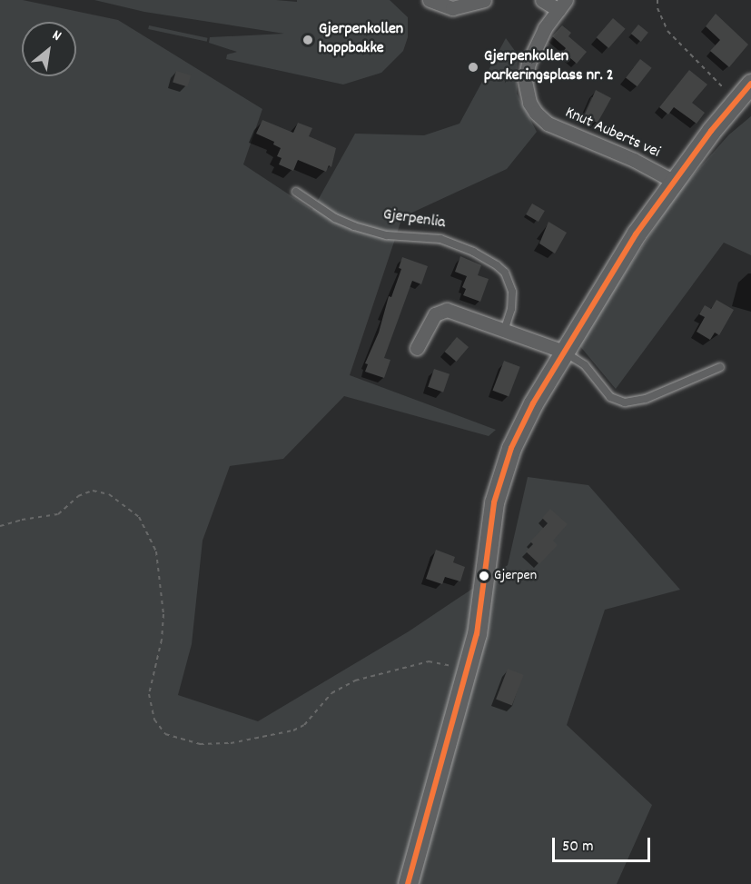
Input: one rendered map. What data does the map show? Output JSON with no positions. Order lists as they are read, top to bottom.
{
  "streets": {
    "street": ["Knut Auberts vei"],
    "lane": ["Gjerpenlia"]
  },
  "places": ["Gjerpenkollen hoppbakke", "Gjerpenkollen parkeringsplass nr. 2", "Gjerpen"],
  "scale_bar": "50 m",
  "north": "top right"
}
